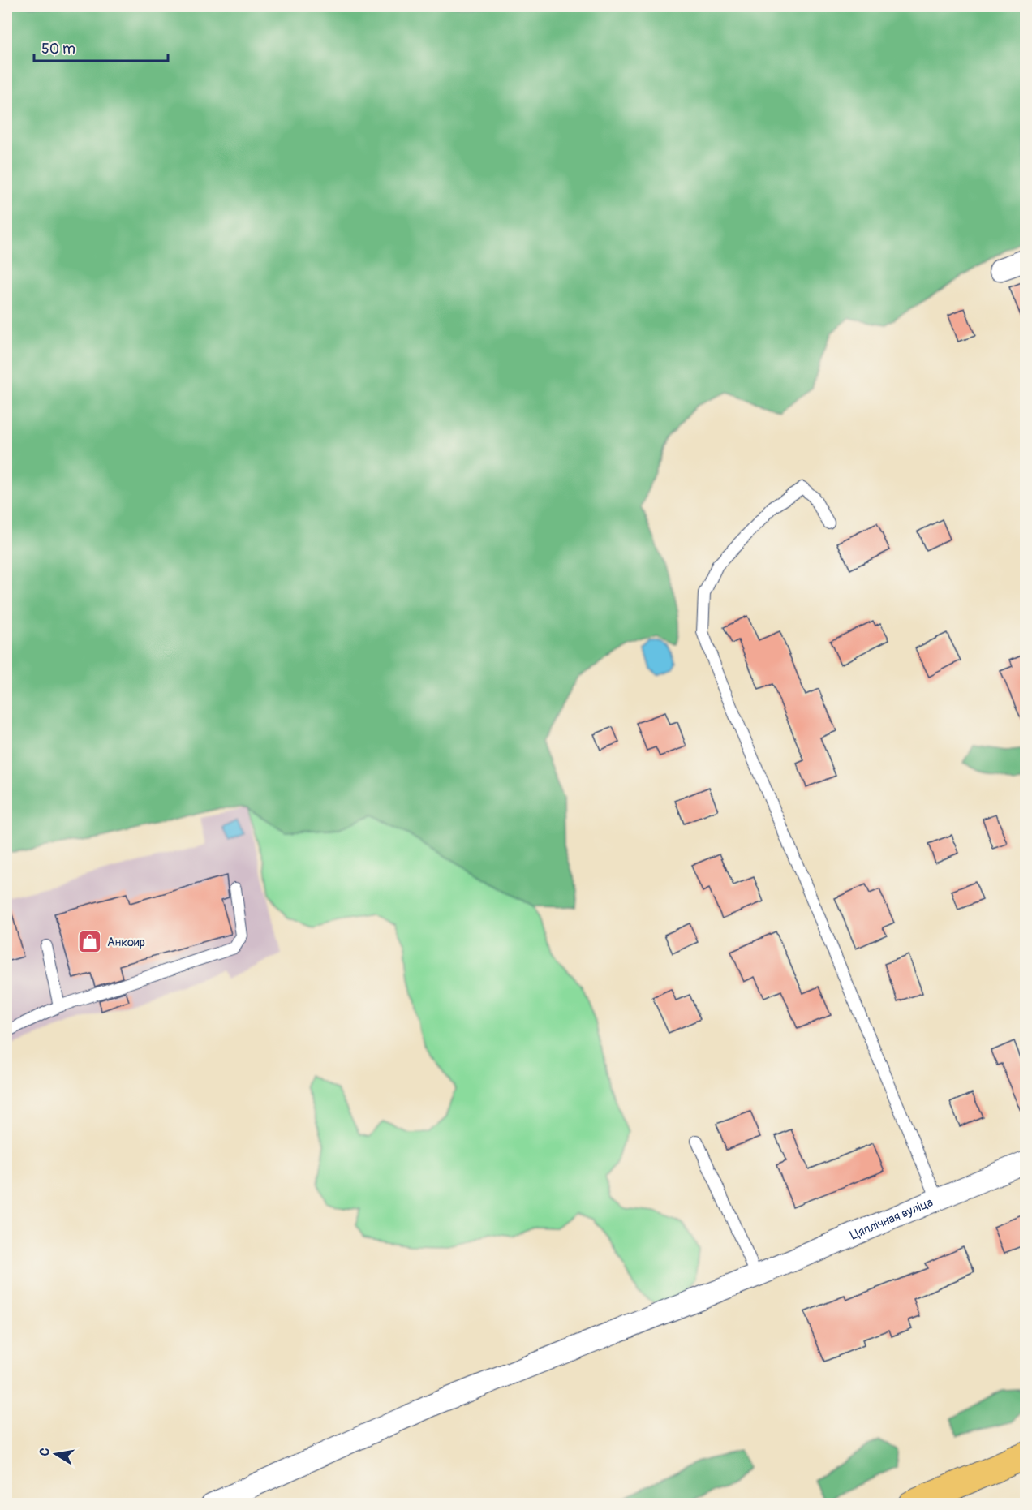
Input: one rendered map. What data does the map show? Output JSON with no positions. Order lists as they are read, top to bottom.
{
  "streets": {
    "street": ["Цяплічная вуліца"]
  },
  "places": {
    "shop": ["Анкоир"]
  },
  "scale_bar": "50 m",
  "north": "left"
}
